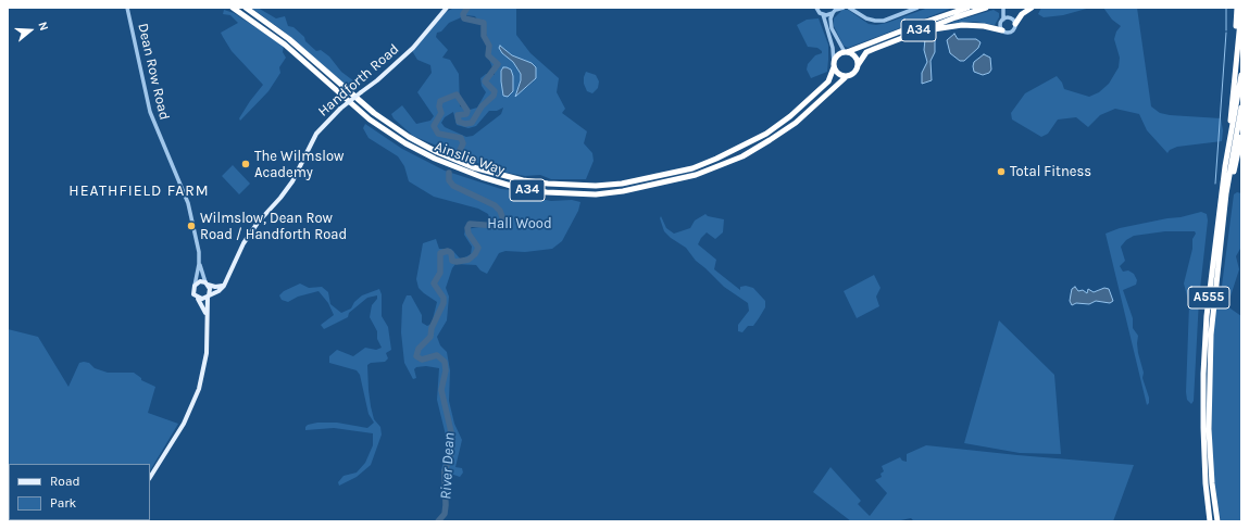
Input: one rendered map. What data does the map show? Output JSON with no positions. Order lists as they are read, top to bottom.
{
  "streets": {
    "highway": ["A34", "Ainslie Way", "A555"],
    "main road": ["Handforth Road"],
    "street": ["Dean Row Road"]
  },
  "crossings": [
    ["A34", "Ainslie Way"]
  ],
  "districts": ["HEATHFIELD FARM"],
  "water": ["River Dean"],
  "parks": ["Hall Wood"],
  "places": ["The Wilmslow Academy", "Total Fitness", "Wilmslow, Dean Row Road / Handforth Road"],
  "legend": ["Road", "Park"],
  "north": "right"
}
